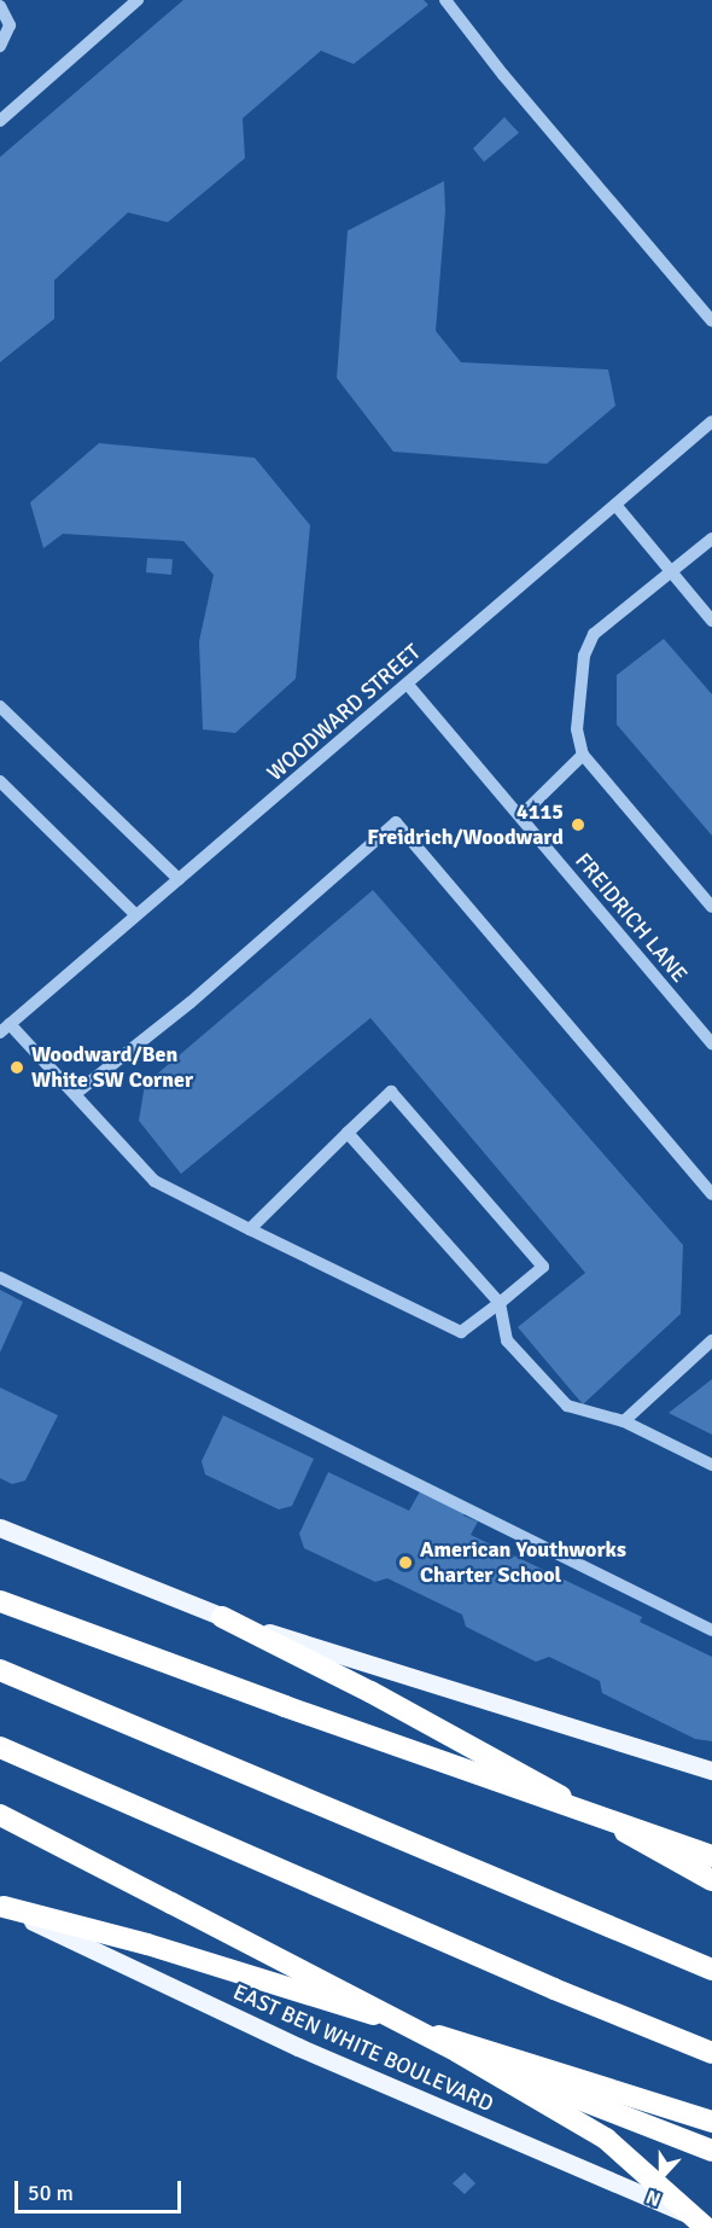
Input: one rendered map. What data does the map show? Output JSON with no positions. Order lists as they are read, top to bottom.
{
  "streets": {
    "main road": ["EAST BEN WHITE BOULEVARD"],
    "street": ["WOODWARD STREET", "FREIDRICH LANE"]
  },
  "crossings": [
    ["WOODWARD STREET", "FREIDRICH LANE"]
  ],
  "places": ["4115 Freidrich/Woodward", "Woodward/Ben White SW Corner", "American Youthworks Charter School"],
  "scale_bar": "50 m",
  "north": "bottom"
}
